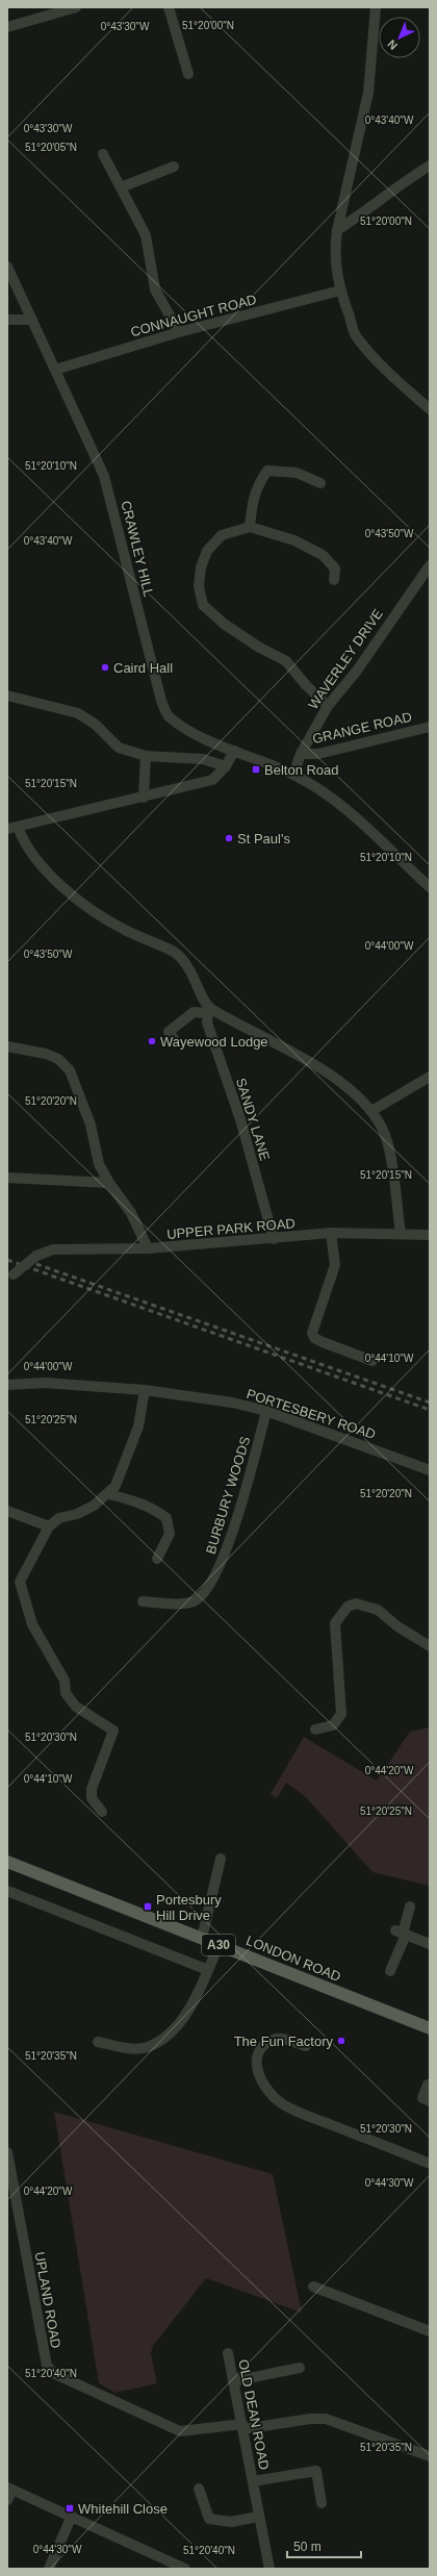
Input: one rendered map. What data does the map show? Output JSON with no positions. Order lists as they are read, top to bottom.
{
  "streets": {
    "main road": ["A30", "LONDON ROAD"],
    "street": [
      "CONNAUGHT ROAD",
      "CRAWLEY HILL",
      "WAVERLEY DRIVE",
      "GRANGE ROAD",
      "SANDY LANE",
      "UPPER PARK ROAD",
      "PORTESBERY ROAD",
      "BURBURY WOODS",
      "UPLAND ROAD",
      "OLD DEAN ROAD"
    ]
  },
  "crossings": [
    ["CONNAUGHT ROAD", "CRAWLEY HILL"],
    ["CRAWLEY HILL", "WAVERLEY DRIVE"],
    ["WAVERLEY DRIVE", "GRANGE ROAD"],
    ["SANDY LANE", "UPPER PARK ROAD"],
    ["PORTESBERY ROAD", "BURBURY WOODS"],
    ["UPLAND ROAD", "OLD DEAN ROAD"]
  ],
  "places": {
    "other": [
      "Caird Hall",
      "St Paul's",
      "Wayewood Lodge",
      "The Fun Factory"
    ],
    "transit": ["Belton Road", "Portesbury Hill Drive", "Whitehill Close"]
  },
  "scale_bar": "50 m",
  "north": "bottom left",
  "coordinates": [
    "51°20'00\"N",
    "0°43'30\"W",
    "0°43'40\"W",
    "51°20'05\"N",
    "51°20'10\"N",
    "0°43'50\"W",
    "51°20'15\"N",
    "0°44'00\"W",
    "51°20'20\"N",
    "0°44'10\"W",
    "51°20'25\"N",
    "51°20'30\"N",
    "0°44'20\"W",
    "51°20'35\"N",
    "0°44'30\"W",
    "51°20'40\"N"
  ]
}
